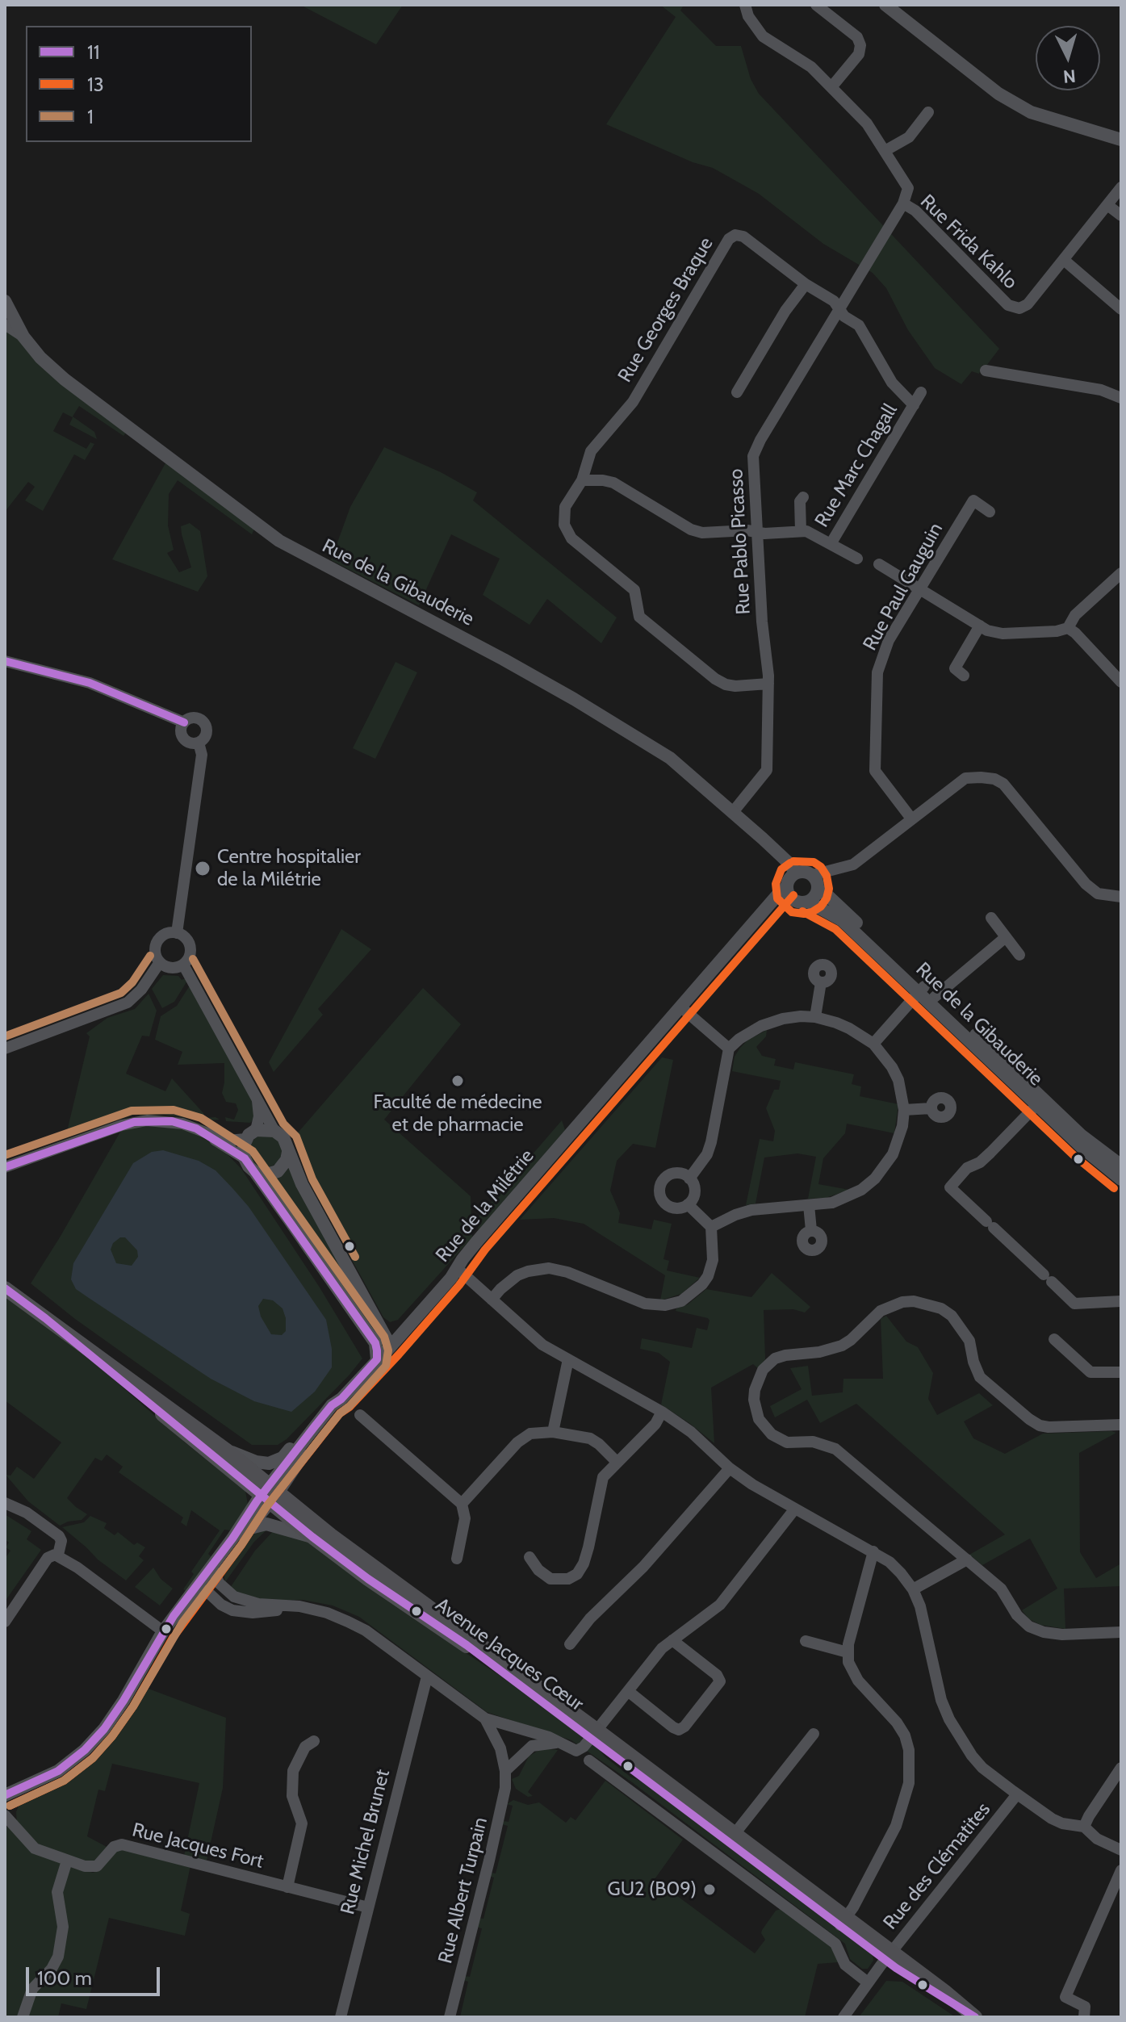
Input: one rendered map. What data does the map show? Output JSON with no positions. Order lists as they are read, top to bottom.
{
  "streets": {
    "main road": ["Avenue Jacques Cœur"],
    "street": [
      "Rue Frida Kahlo",
      "Rue Georges Braque",
      "Rue Marc Chagall",
      "Rue Pablo Picasso",
      "Rue de la Gibauderie",
      "Rue Paul Gauguin",
      "Rue de la Milétrie",
      "Rue Michel Brunet",
      "Rue Jacques Fort",
      "Rue des Clématites",
      "Rue Albert Turpain"
    ]
  },
  "crossings": [
    ["Rue Frida Kahlo", "Rue Pablo Picasso"],
    ["Rue Georges Braque", "Rue Marc Chagall"],
    ["Rue Georges Braque", "Rue Pablo Picasso"],
    ["Rue Marc Chagall", "Rue Pablo Picasso"],
    ["Rue Pablo Picasso", "Rue de la Gibauderie"],
    ["Rue de la Gibauderie", "Rue de la Milétrie"],
    ["Rue de la Milétrie", "Avenue Jacques Cœur"],
    ["Avenue Jacques Cœur", "Rue des Clématites"],
    ["Rue Michel Brunet", "Rue Jacques Fort"]
  ],
  "places": ["Centre hospitalier de la Milétrie", "Faculté de médecine et de pharmacie", "GU2 (B09)"],
  "lines": ["transit line 11", "transit line 13", "transit line 1"],
  "legend": ["11", "13", "1"],
  "scale_bar": "100 m",
  "north": "bottom"
}
